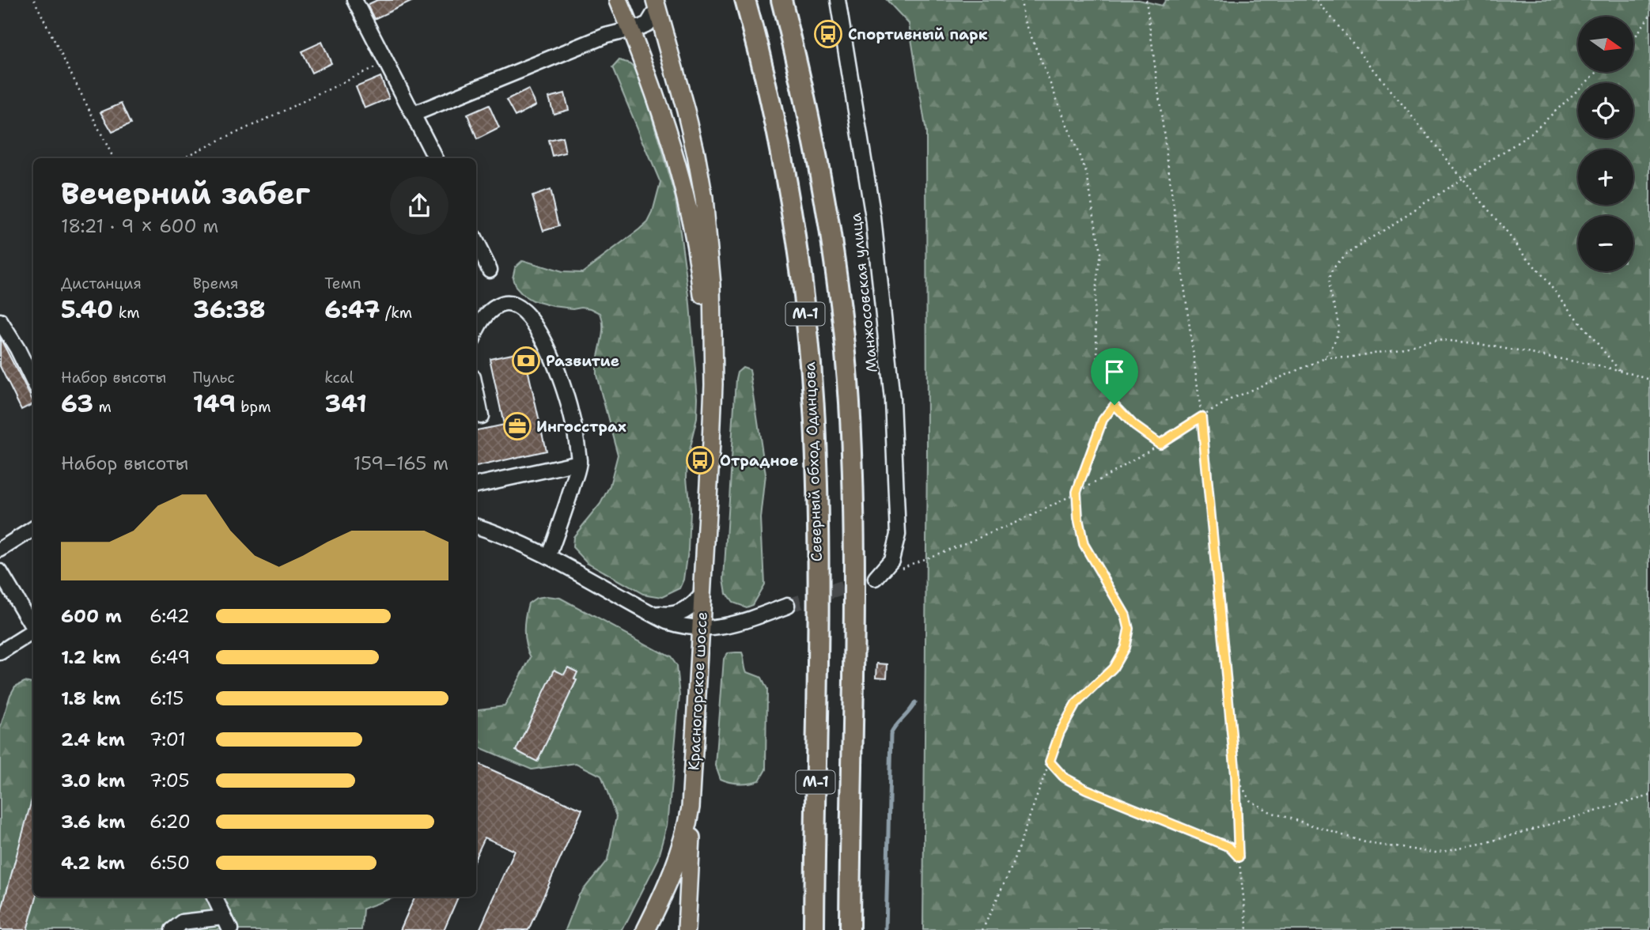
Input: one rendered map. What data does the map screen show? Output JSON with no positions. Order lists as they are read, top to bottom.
{
  "streets": {
    "highway": ["М-1", "Северный обход Одинцова"],
    "main road": ["Красногорское шоссе"],
    "street": ["Манжосовская улица"]
  },
  "places": {
    "bus stop": ["Спортивный парк", "Отрадное"],
    "bank": ["Развитие"],
    "office": ["Ингосстрах"]
  },
  "north": "right",
  "page": {
    "map_buttons": ["+", "−"],
    "heading": ["Вечерний забег", "18:21 · 9 × 600 m"],
    "stats": [
      ["Дистанция", "5.40 km"],
      ["Время", "36:38"],
      ["Темп", "6:47 /km"],
      ["Набор высоты", "63 m"],
      ["Пульс", "149 bpm"],
      ["kcal", "341"]
    ],
    "chart": ["Набор высоты", "159–165 m"],
    "list": [
      {
        "name": "600 m",
        "note": "6:42"
      },
      {
        "name": "1.2 km",
        "note": "6:49"
      },
      {
        "name": "1.8 km",
        "note": "6:15"
      },
      {
        "name": "2.4 km",
        "note": "7:01"
      },
      {
        "name": "3.0 km",
        "note": "7:05"
      },
      {
        "name": "3.6 km",
        "note": "6:20"
      },
      {
        "name": "4.2 km",
        "note": "6:50"
      }
    ]
  }
}
